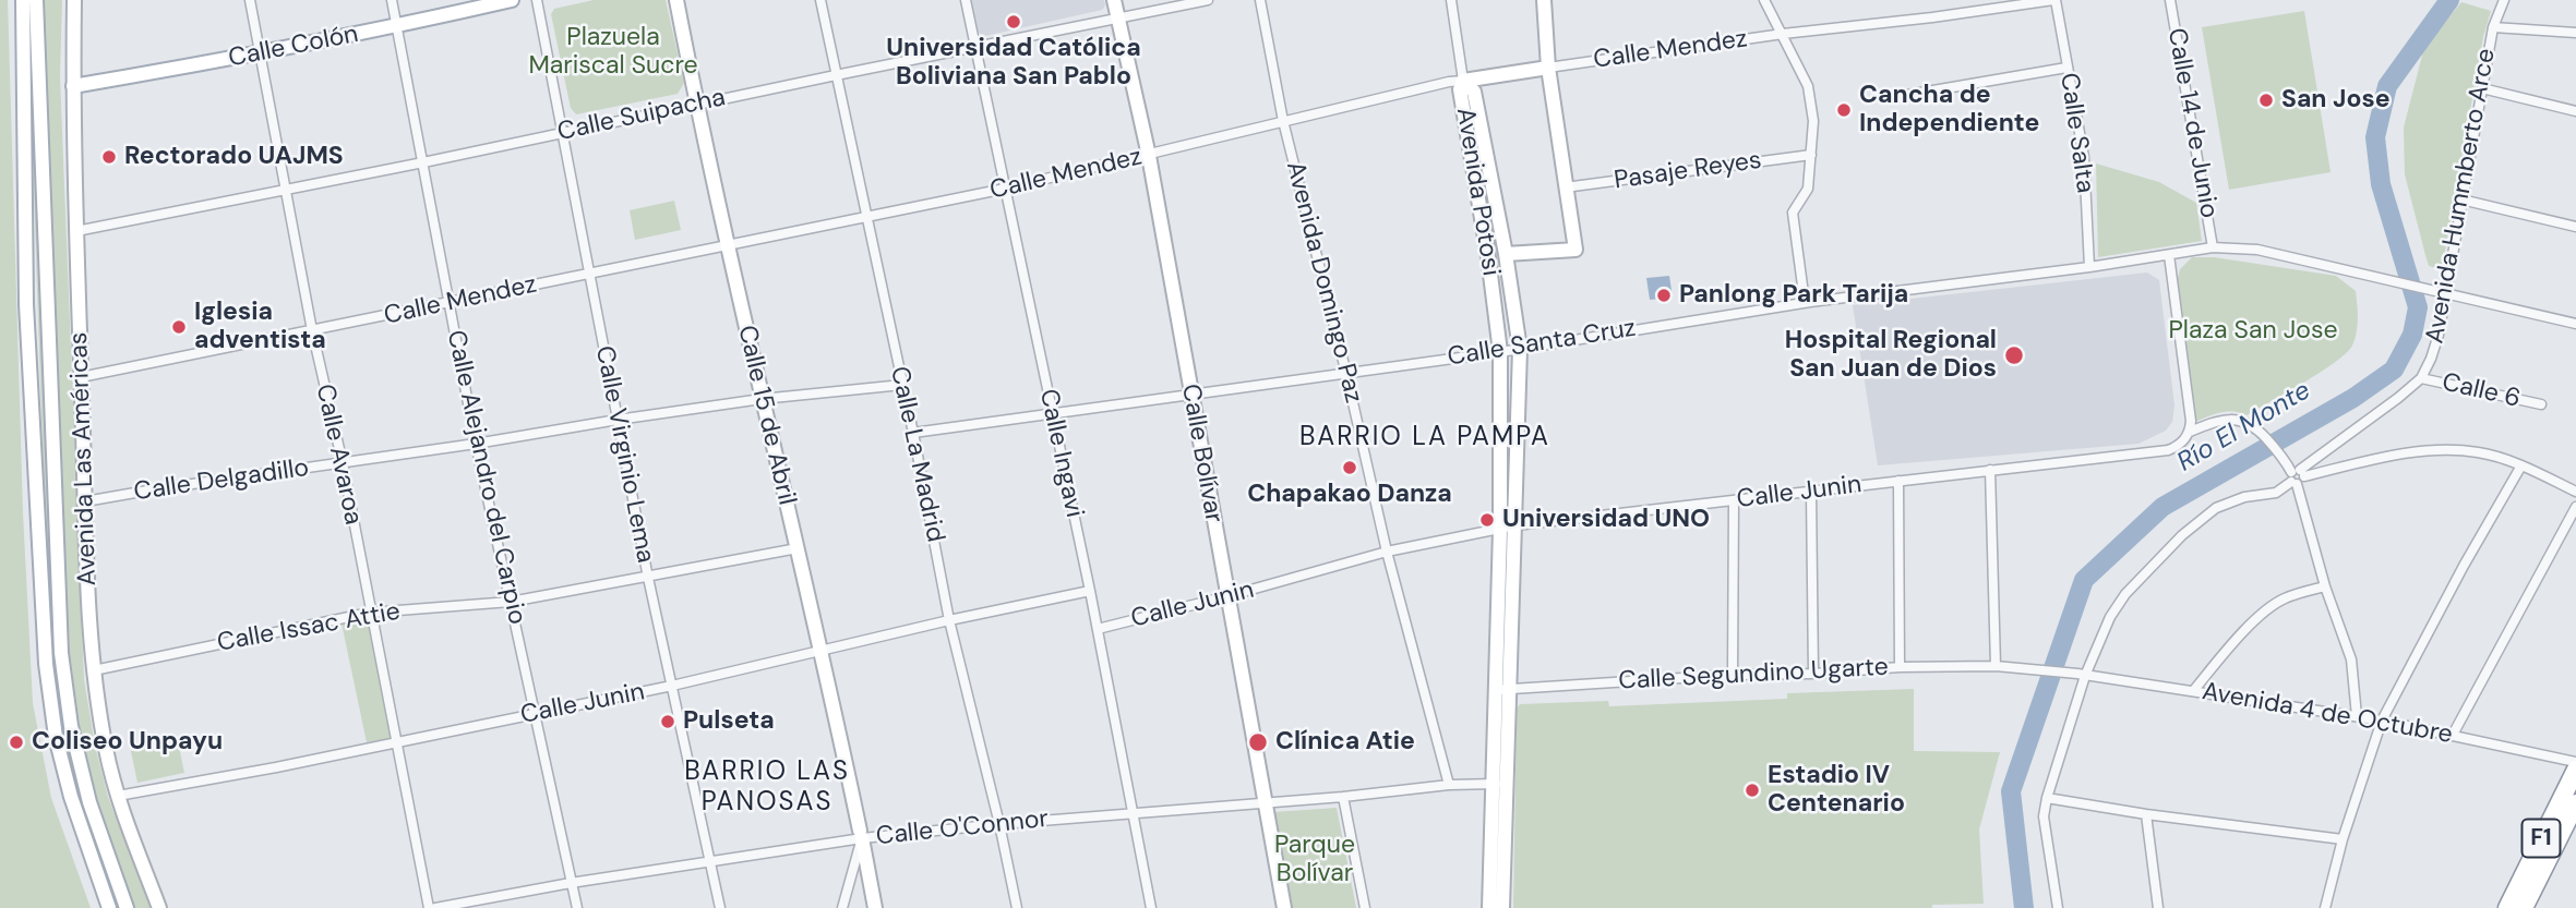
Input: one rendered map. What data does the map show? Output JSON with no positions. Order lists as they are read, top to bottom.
{
  "streets": {
    "highway": ["F1"],
    "street": [
      "Calle Colón",
      "Calle Mendez",
      "Calle Suipacha",
      "Calle 14 de Junio",
      "Calle Salta",
      "Pasaje Reyes",
      "Avenida Potosi",
      "Avenida Hummberto Arce",
      "Avenida Domingo Paz",
      "Calle Santa Cruz",
      "Calle 6",
      "Calle 15 de Abril",
      "Calle Ingavi",
      "Calle Bolívar",
      "Calle Avaroa",
      "Calle Virginio Lema",
      "Calle La Madrid",
      "Avenida Las Américas",
      "Calle Alejandro del Carpio",
      "Calle Delgadillo",
      "Calle Junin",
      "Calle Issac Attie",
      "Calle Segundino Ugarte",
      "Avenida 4 de Octubre",
      "Calle O'Connor"
    ]
  },
  "crossings": [
    ["Calle Colón", "Calle Avaroa"],
    ["Calle Colón", "Avenida Las Américas"],
    ["Calle Colón", "Calle Alejandro del Carpio"],
    ["Calle Mendez", "Calle Salta"],
    ["Calle Mendez", "Avenida Potosi"],
    ["Calle Mendez", "Avenida Domingo Paz"],
    ["Calle Mendez", "Calle 15 de Abril"],
    ["Calle Mendez", "Calle Ingavi"],
    ["Calle Mendez", "Calle Bolívar"],
    ["Calle Mendez", "Calle Avaroa"],
    ["Calle Mendez", "Calle Virginio Lema"],
    ["Calle Mendez", "Calle La Madrid"],
    ["Calle Mendez", "Avenida Las Américas"],
    ["Calle Mendez", "Calle Alejandro del Carpio"],
    ["Calle Suipacha", "Calle 15 de Abril"],
    ["Calle Suipacha", "Calle Ingavi"],
    ["Calle Suipacha", "Calle Bolívar"],
    ["Calle Suipacha", "Calle Avaroa"],
    ["Calle Suipacha", "Calle Virginio Lema"],
    ["Calle Suipacha", "Calle La Madrid"],
    ["Calle Suipacha", "Avenida Las Américas"],
    ["Calle Suipacha", "Calle Alejandro del Carpio"],
    ["Calle 14 de Junio", "Calle Santa Cruz"],
    ["Calle Salta", "Calle Santa Cruz"],
    ["Avenida Potosi", "Calle Santa Cruz"],
    ["Avenida Potosi", "Calle Junin"],
    ["Avenida Potosi", "Calle Segundino Ugarte"],
    ["Avenida Potosi", "Calle O'Connor"],
    ["Avenida Hummberto Arce", "Calle 6"],
    ["Avenida Hummberto Arce", "Calle Junin"],
    ["Avenida Domingo Paz", "Calle Santa Cruz"],
    ["Avenida Domingo Paz", "Calle Junin"],
    ["Avenida Domingo Paz", "Calle O'Connor"],
    ["Calle Santa Cruz", "Calle Ingavi"],
    ["Calle Santa Cruz", "Calle Bolívar"],
    ["Calle Santa Cruz", "Calle La Madrid"],
    ["Calle 15 de Abril", "Calle Delgadillo"],
    ["Calle 15 de Abril", "Calle Junin"],
    ["Calle 15 de Abril", "Calle Issac Attie"],
    ["Calle 15 de Abril", "Calle O'Connor"],
    ["Calle Ingavi", "Calle Junin"],
    ["Calle Ingavi", "Calle O'Connor"],
    ["Calle Bolívar", "Calle Junin"],
    ["Calle Bolívar", "Calle O'Connor"],
    ["Calle Avaroa", "Calle Delgadillo"],
    ["Calle Avaroa", "Calle Junin"],
    ["Calle Avaroa", "Calle Issac Attie"],
    ["Calle Virginio Lema", "Calle Delgadillo"],
    ["Calle Virginio Lema", "Calle Junin"],
    ["Calle Virginio Lema", "Calle Issac Attie"],
    ["Calle Virginio Lema", "Calle O'Connor"],
    ["Calle La Madrid", "Calle Delgadillo"],
    ["Calle La Madrid", "Calle Junin"],
    ["Calle La Madrid", "Calle O'Connor"],
    ["Avenida Las Américas", "Calle Delgadillo"],
    ["Avenida Las Américas", "Calle Junin"],
    ["Avenida Las Américas", "Calle Issac Attie"],
    ["Calle Alejandro del Carpio", "Calle Delgadillo"],
    ["Calle Alejandro del Carpio", "Calle Junin"],
    ["Calle Alejandro del Carpio", "Calle Issac Attie"],
    ["Calle Alejandro del Carpio", "Calle O'Connor"],
    ["Calle Segundino Ugarte", "Avenida 4 de Octubre"]
  ],
  "districts": ["BARRIO LA PAMPA", "BARRIO LAS PANOSAS"],
  "water": ["Río El Monte"],
  "parks": ["Plazuela Mariscal Sucre", "Plaza San Jose", "Parque Bolívar"],
  "places": [
    "Universidad Católica Boliviana San Pablo",
    "San Jose",
    "Cancha de Independiente",
    "Rectorado UAJMS",
    "Panlong Park Tarija",
    "Iglesia adventista",
    "Hospital Regional San Juan de Dios",
    "Chapakao Danza",
    "Universidad UNO",
    "Pulseta",
    "Coliseo Unpayu",
    "Clínica Atie",
    "Estadio IV Centenario"
  ]
}
